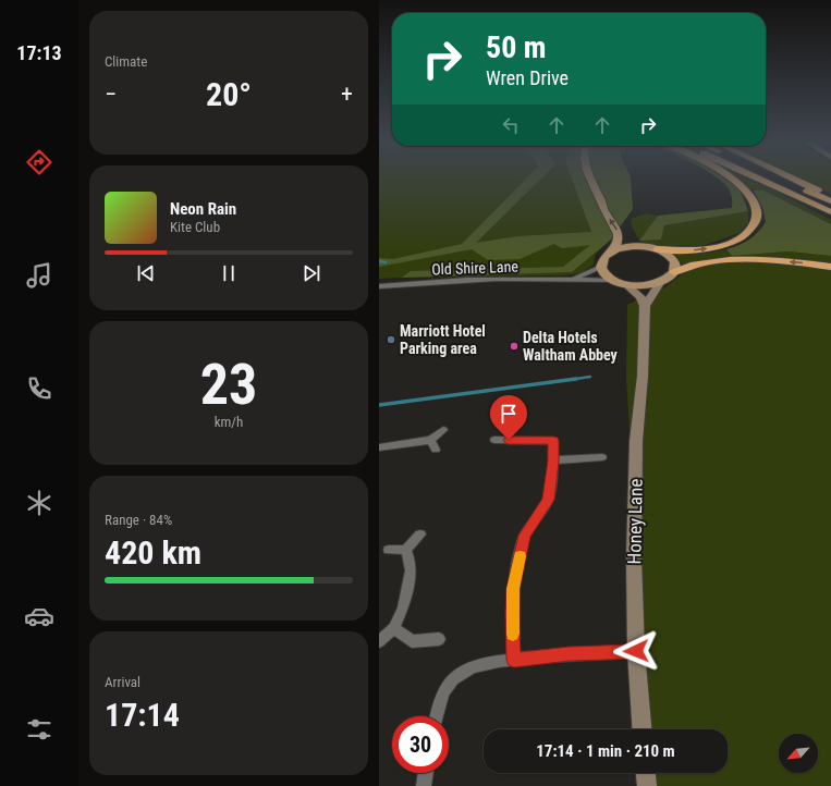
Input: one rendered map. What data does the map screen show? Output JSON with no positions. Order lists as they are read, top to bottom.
{
  "streets": {
    "street": ["Old Shire Lane", "Honey Lane"]
  },
  "places": ["Marriott Hotel Parking area", "Delta Hotels Waltham Abbey"],
  "north": "bottom left",
  "page": {
    "tabs": "17:13",
    "tile": [
      "Climate",
      ["23", "km/h"],
      ["Range · 84%", "420 km"],
      ["Arrival", "17:14"]
    ],
    "turn": ["50 m", "Wren Drive"],
    "heat": ["−", "20°", "+"],
    "song": ["Neon Rain", "Kite Club"],
    "limit": "30",
    "trip": "17:14 · 1 min · 210 m"
  }
}
